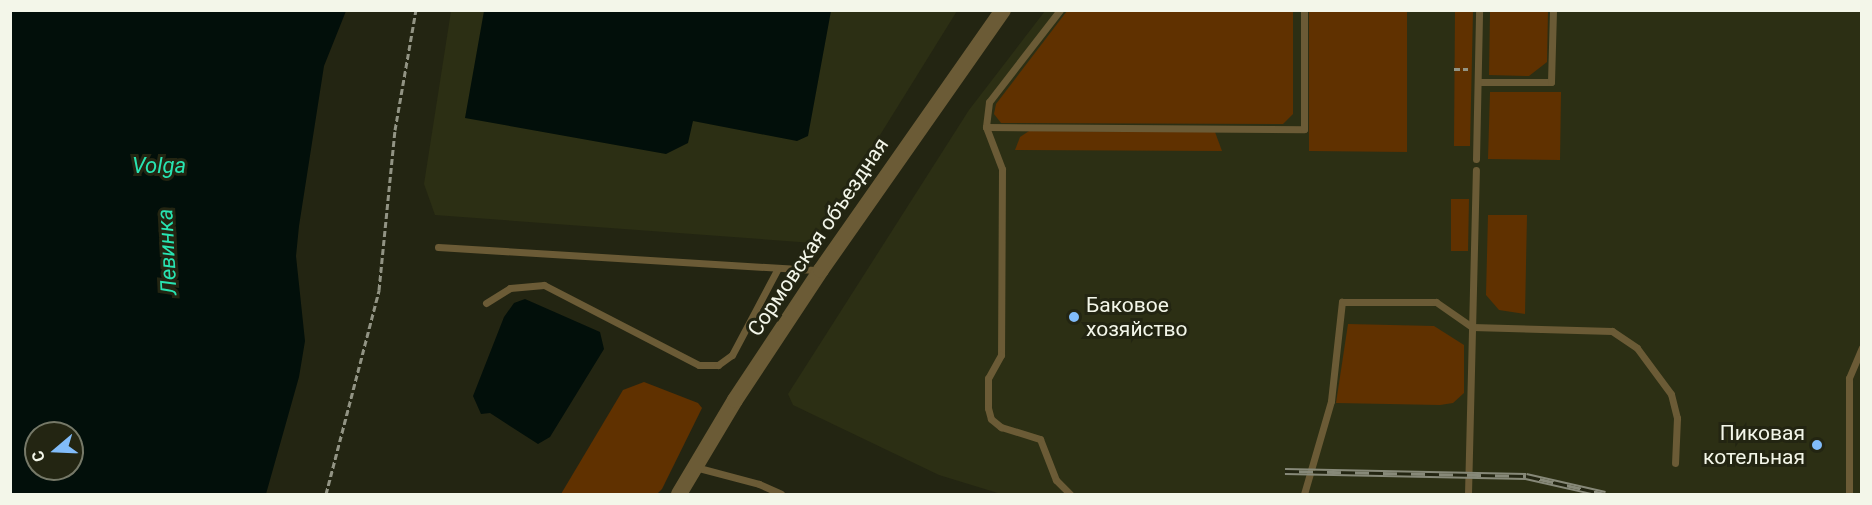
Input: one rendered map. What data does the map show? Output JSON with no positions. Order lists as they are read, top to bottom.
{
  "streets": {
    "street": ["Сормовская объездная"]
  },
  "water": ["Volga", "Левинка"],
  "places": ["Баковое хозяйство", "Пиковая котельная"],
  "north": "left"
}
